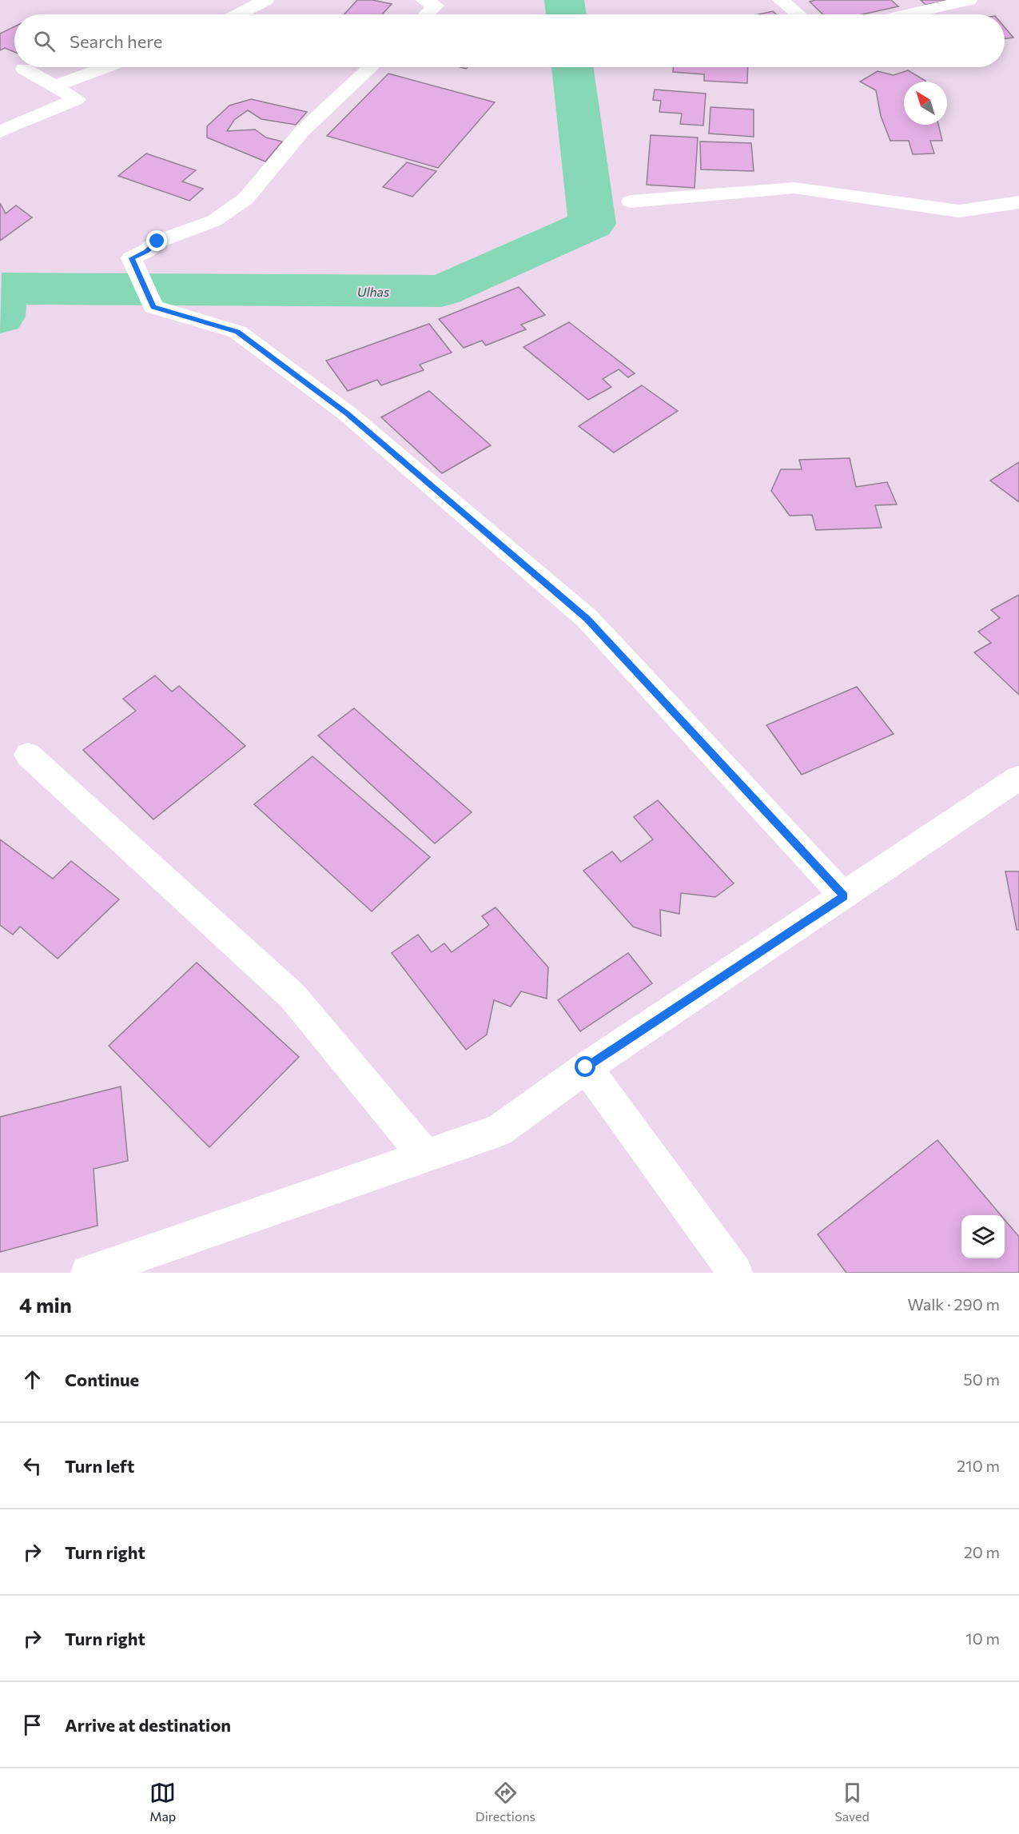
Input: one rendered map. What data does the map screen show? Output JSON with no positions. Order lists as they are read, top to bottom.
{
  "water": ["Ulhas"],
  "north": "top left",
  "page": {
    "search": "Search here",
    "heading": ["4 min", "Walk · 290 m"],
    "list": [
      ["Continue", "50 m"],
      ["Turn left", "210 m"],
      ["Turn right", "20 m"],
      ["Turn right", "10 m"],
      "Arrive at destination"
    ],
    "nav": ["Map", "Directions", "Saved"]
  }
}
